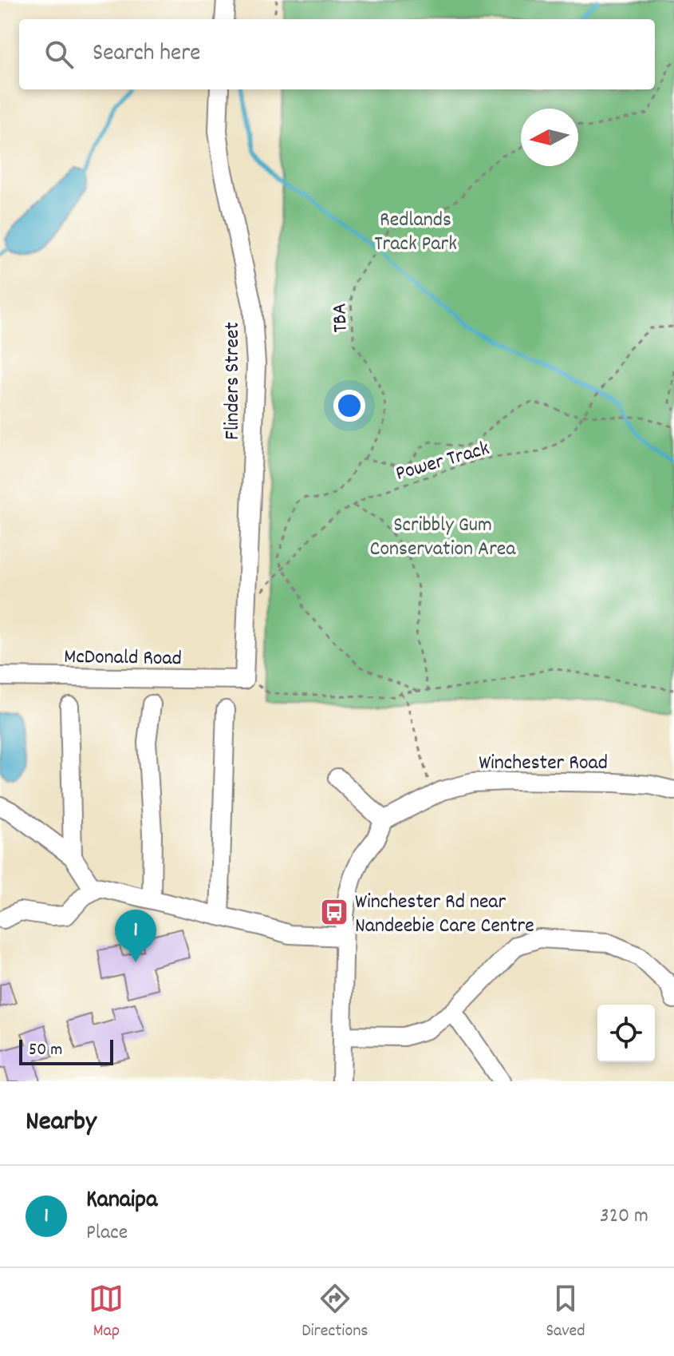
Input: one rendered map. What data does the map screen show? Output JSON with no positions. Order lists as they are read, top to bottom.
{
  "streets": {
    "street": ["Flinders Street", "McDonald Road", "Winchester Road"],
    "path": ["TBA", "Power Track"]
  },
  "crossings": [
    ["TBA", "Power Track"],
    ["Flinders Street", "McDonald Road"]
  ],
  "parks": ["Redlands Track Park", "Scribbly Gum Conservation Area"],
  "places": {
    "bus stop": ["Winchester Rd near Nandeebie Care Centre"]
  },
  "scale_bar": "50 m",
  "north": "left",
  "page": {
    "search": "Search here",
    "pins": "1",
    "scale": "50 m",
    "heading": "Nearby",
    "list": [
      {
        "mark": "1",
        "name": "Kanaipa",
        "note": "Place",
        "value": "320 m"
      }
    ],
    "nav": ["Map", "Directions", "Saved"]
  }
}
